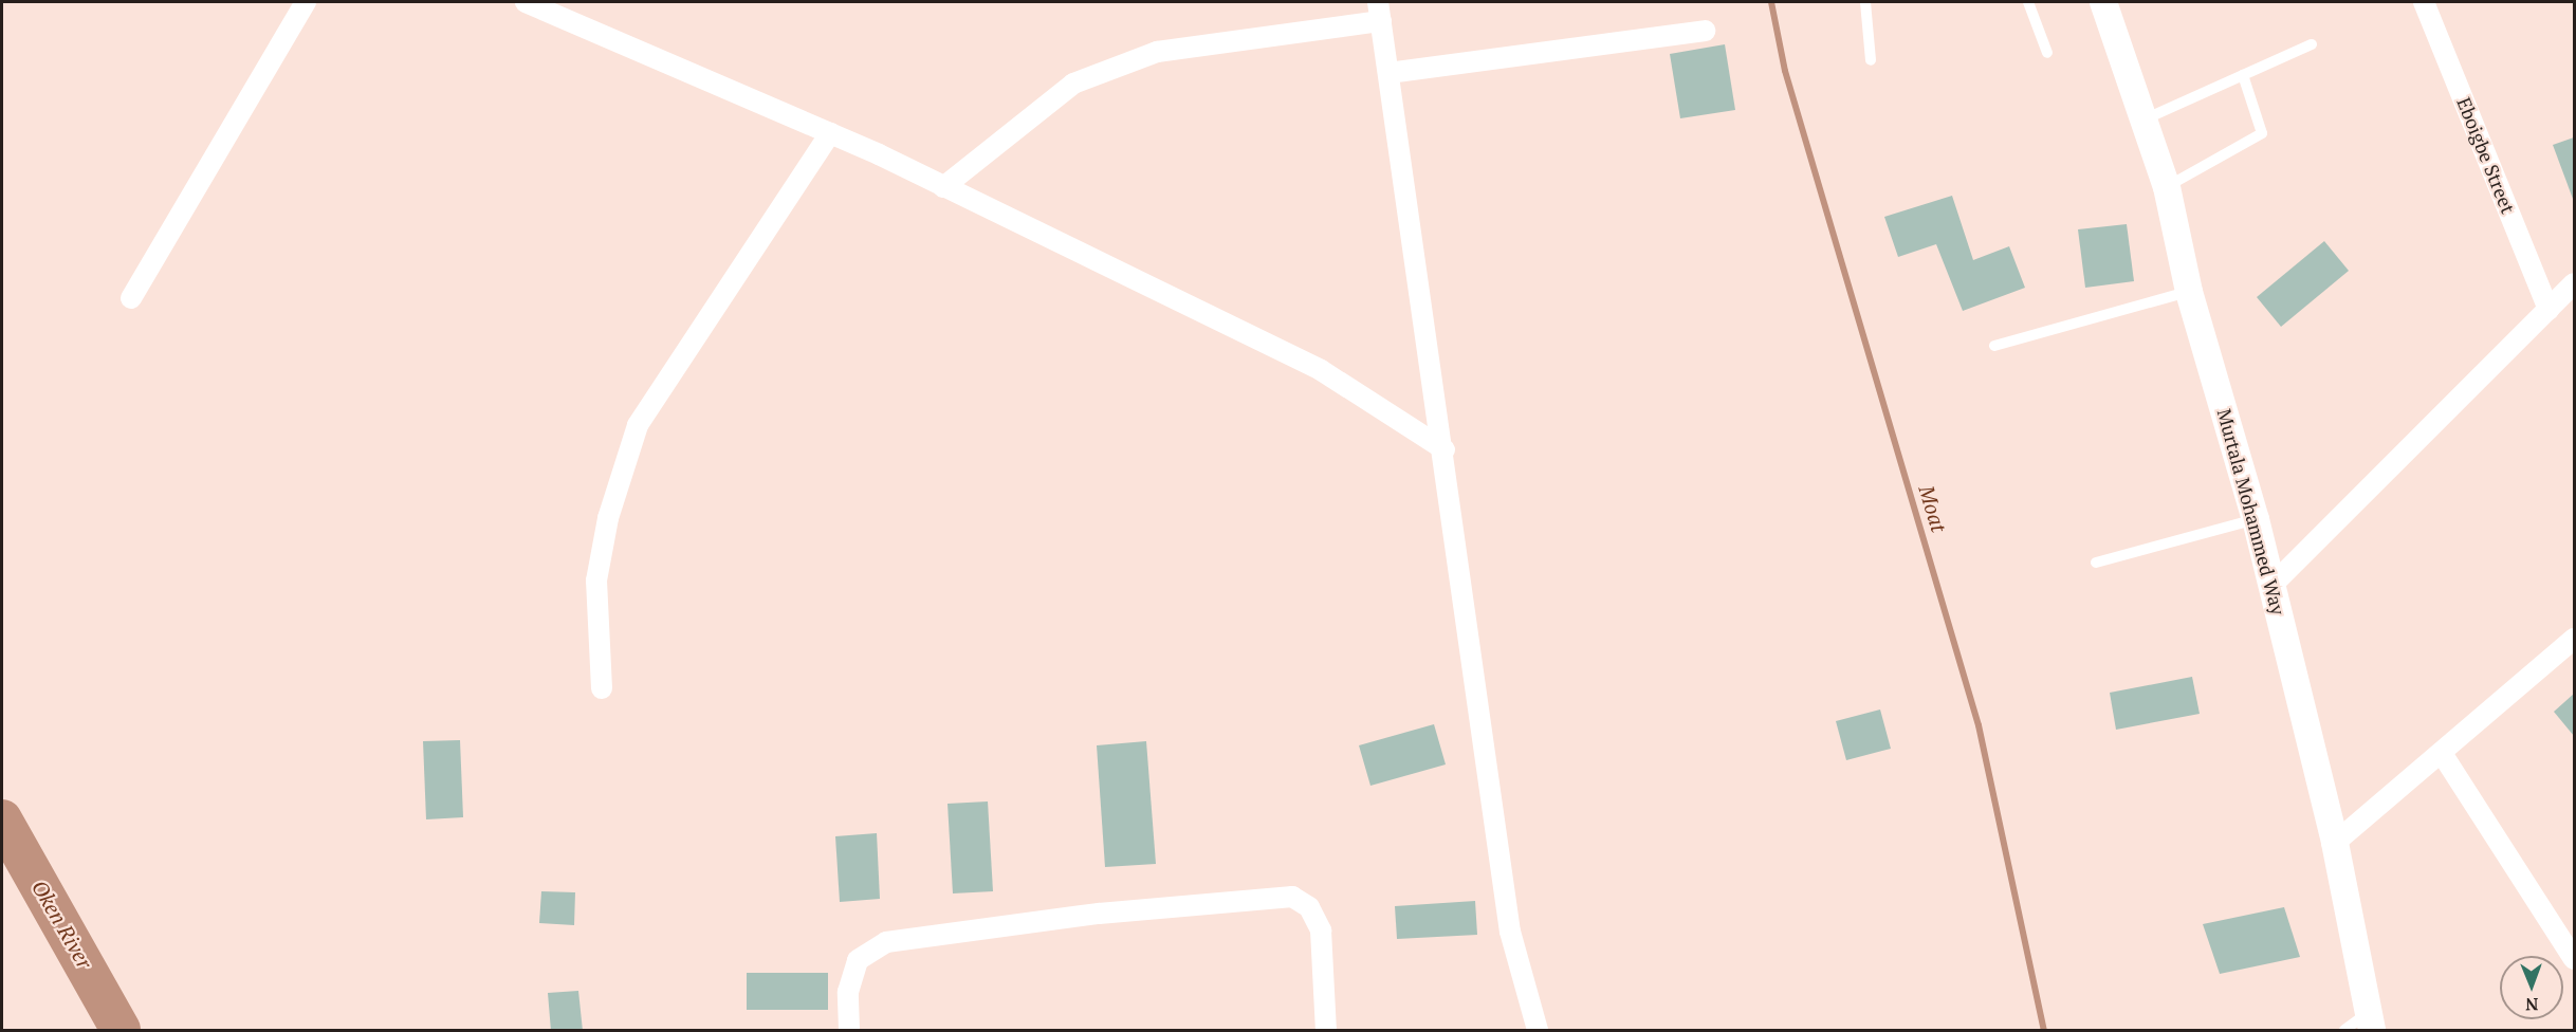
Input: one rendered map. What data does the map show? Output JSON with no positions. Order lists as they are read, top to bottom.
{
  "streets": {
    "street": ["Eboigbe Street", "Murtala Mohammed Way"]
  },
  "water": ["Moat", "Oken River"],
  "north": "bottom"
}
